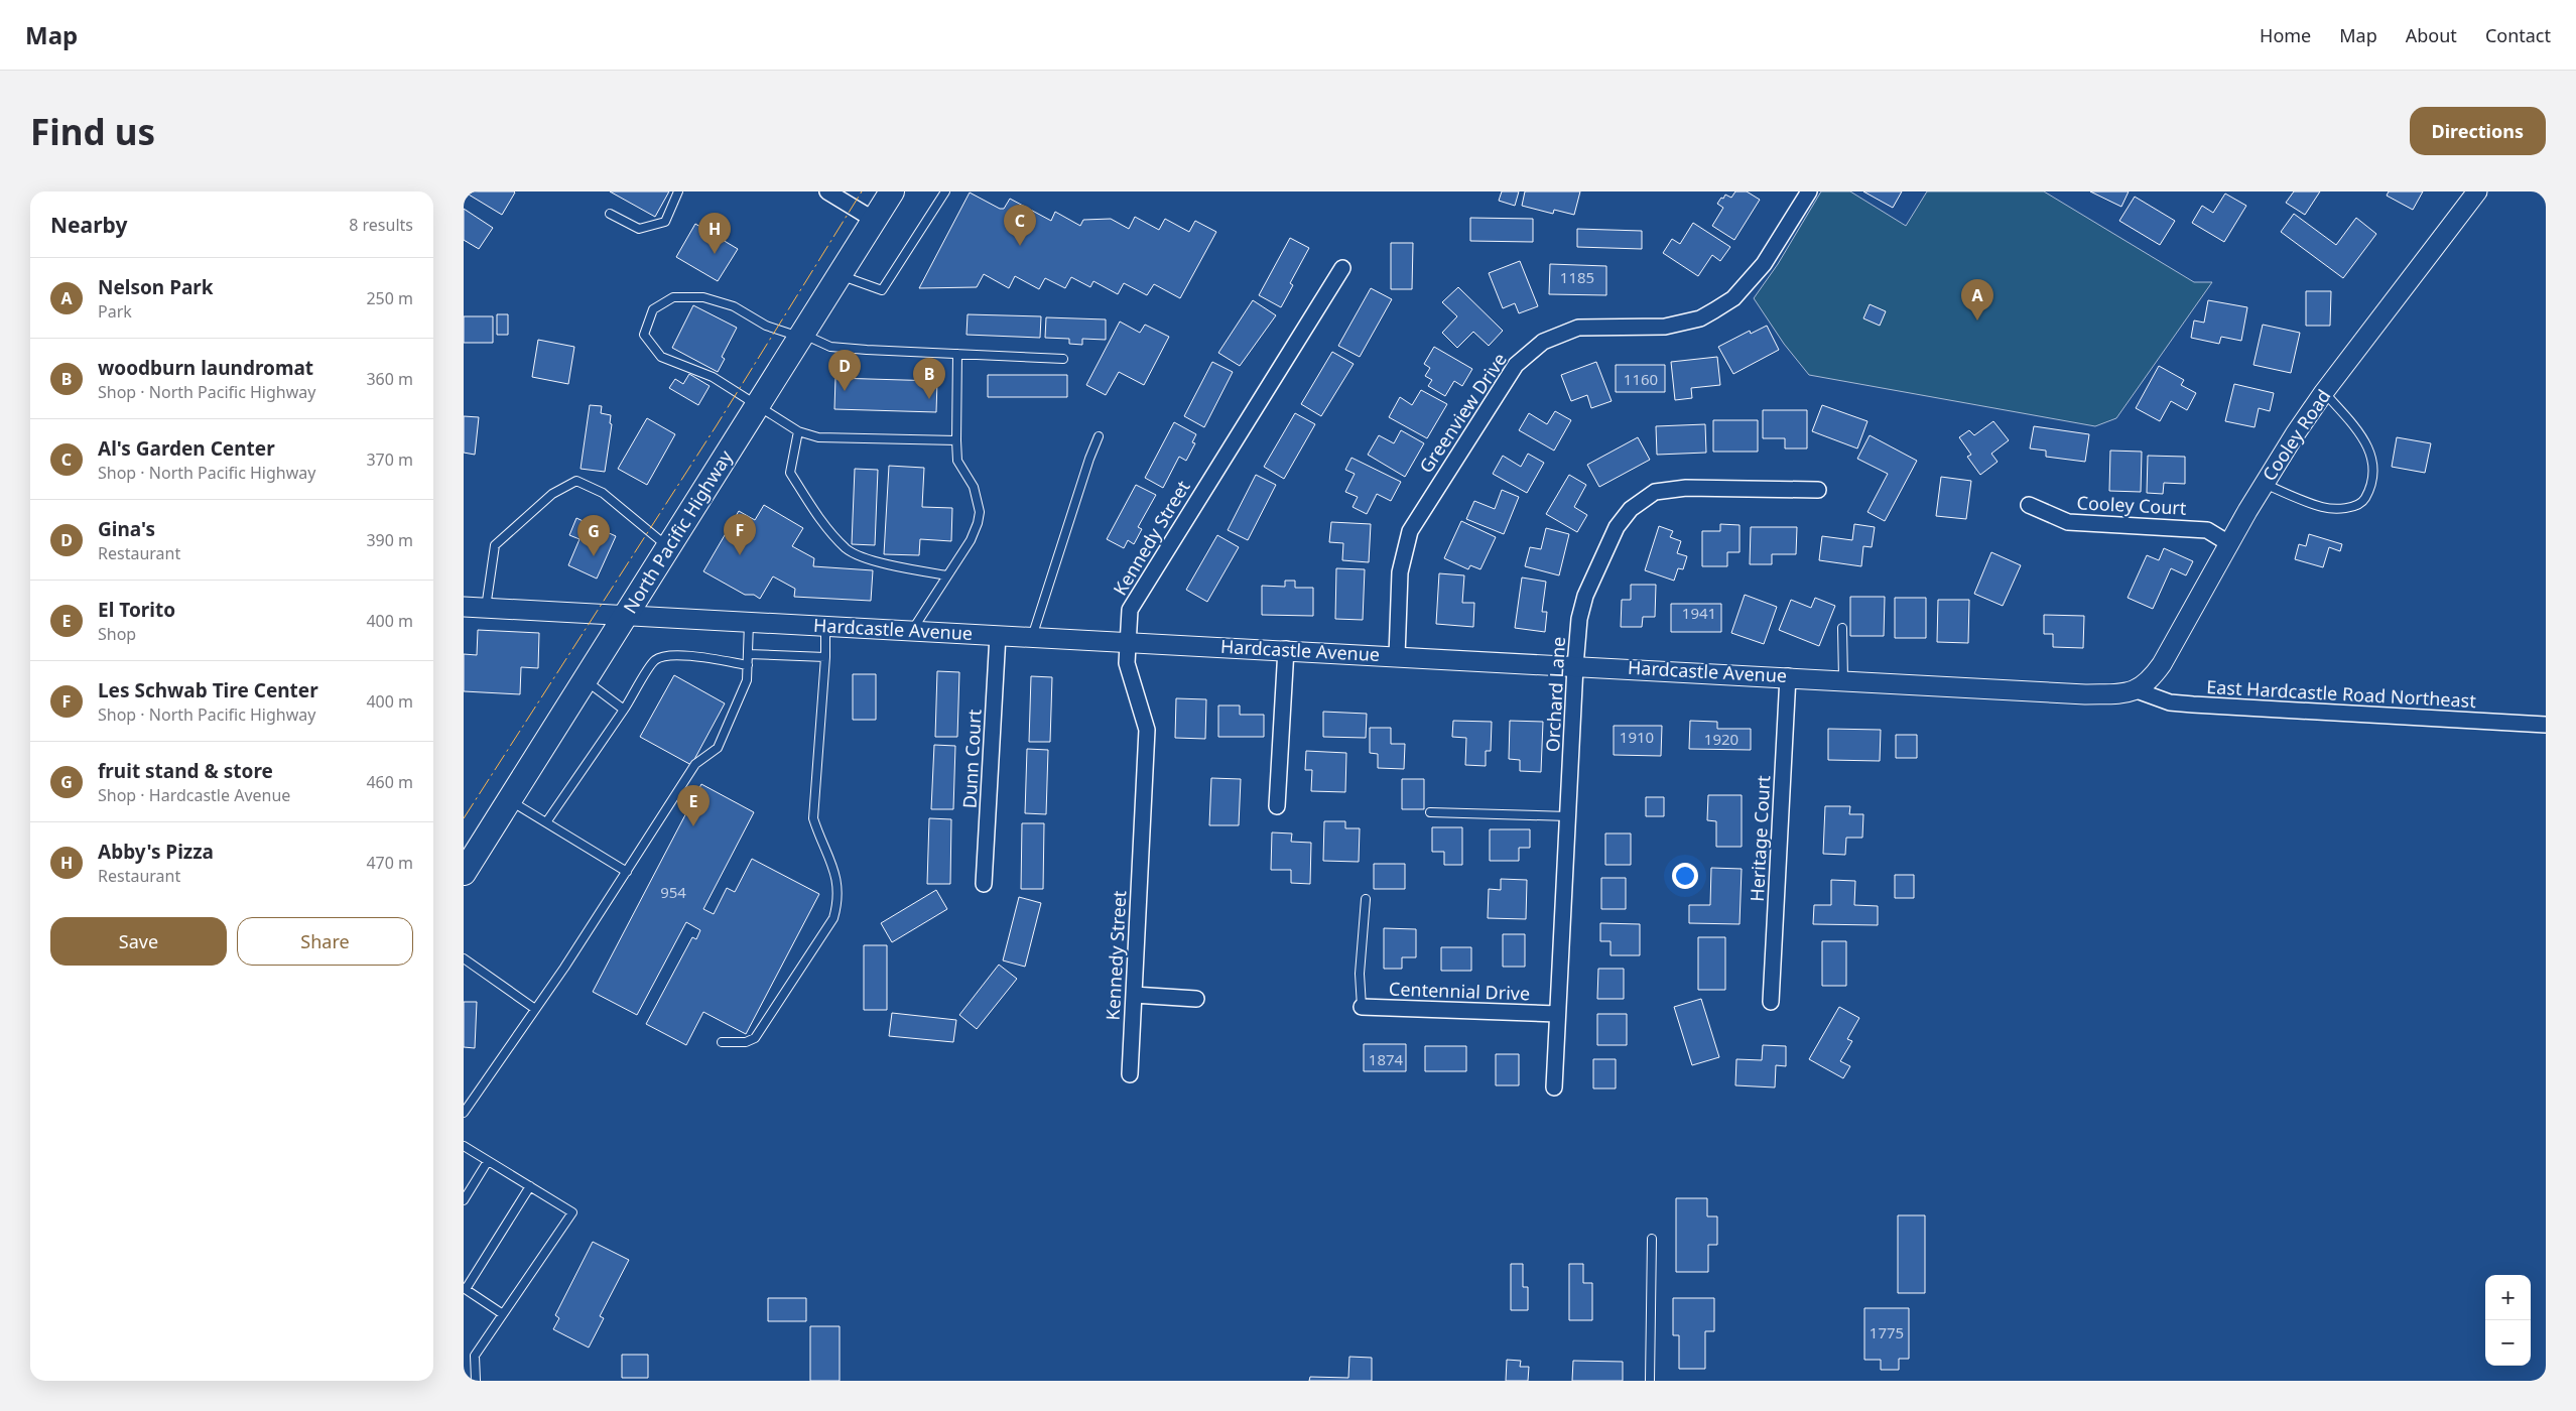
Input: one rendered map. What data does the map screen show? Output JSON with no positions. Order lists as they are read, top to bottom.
{
  "streets": {
    "main road": ["North Pacific Highway"],
    "street": [
      "Greenview Drive",
      "Cooley Road",
      "Cooley Court",
      "Kennedy Street",
      "Hardcastle Avenue",
      "Orchard Lane",
      "East Hardcastle Road Northeast",
      "Dunn Court",
      "Heritage Court",
      "Centennial Drive"
    ]
  },
  "crossings": [
    ["Greenview Drive", "Hardcastle Avenue"],
    ["Cooley Road", "Cooley Court"],
    ["Cooley Road", "Hardcastle Avenue"],
    ["Cooley Road", "East Hardcastle Road Northeast"],
    ["North Pacific Highway", "Hardcastle Avenue"],
    ["Kennedy Street", "Hardcastle Avenue"],
    ["Hardcastle Avenue", "Orchard Lane"],
    ["Hardcastle Avenue", "East Hardcastle Road Northeast"],
    ["Hardcastle Avenue", "Dunn Court"],
    ["Hardcastle Avenue", "Heritage Court"],
    ["Orchard Lane", "Centennial Drive"]
  ],
  "house_numbers": [
    "1185",
    "1160",
    "1941",
    "1910",
    "1920",
    "954",
    "1874",
    "1775"
  ],
  "page": {
    "header": "Map",
    "nav": [
      "Home",
      "Map",
      "About",
      "Contact"
    ],
    "buttons": [
      "Directions",
      ["Save", "Share"]
    ],
    "title": "Find us",
    "heading": ["Nearby", "8 results"],
    "pins": [
      "C",
      "H",
      "A",
      "D",
      "B",
      "F",
      "G",
      "E"
    ],
    "list": [
      {
        "mark": "A",
        "name": "Nelson Park",
        "note": "Park",
        "value": "250 m"
      },
      {
        "mark": "B",
        "name": "woodburn laundromat",
        "note": "Shop · North Pacific Highway",
        "value": "360 m"
      },
      {
        "mark": "C",
        "name": "Al's Garden Center",
        "note": "Shop · North Pacific Highway",
        "value": "370 m"
      },
      {
        "mark": "D",
        "name": "Gina's",
        "note": "Restaurant",
        "value": "390 m"
      },
      {
        "mark": "E",
        "name": "El Torito",
        "note": "Shop",
        "value": "400 m"
      },
      {
        "mark": "F",
        "name": "Les Schwab Tire Center",
        "note": "Shop · North Pacific Highway",
        "value": "400 m"
      },
      {
        "mark": "G",
        "name": "fruit stand & store",
        "note": "Shop · Hardcastle Avenue",
        "value": "460 m"
      },
      {
        "mark": "H",
        "name": "Abby's Pizza",
        "note": "Restaurant",
        "value": "470 m"
      }
    ],
    "map_buttons": ["+", "−"]
  }
}
